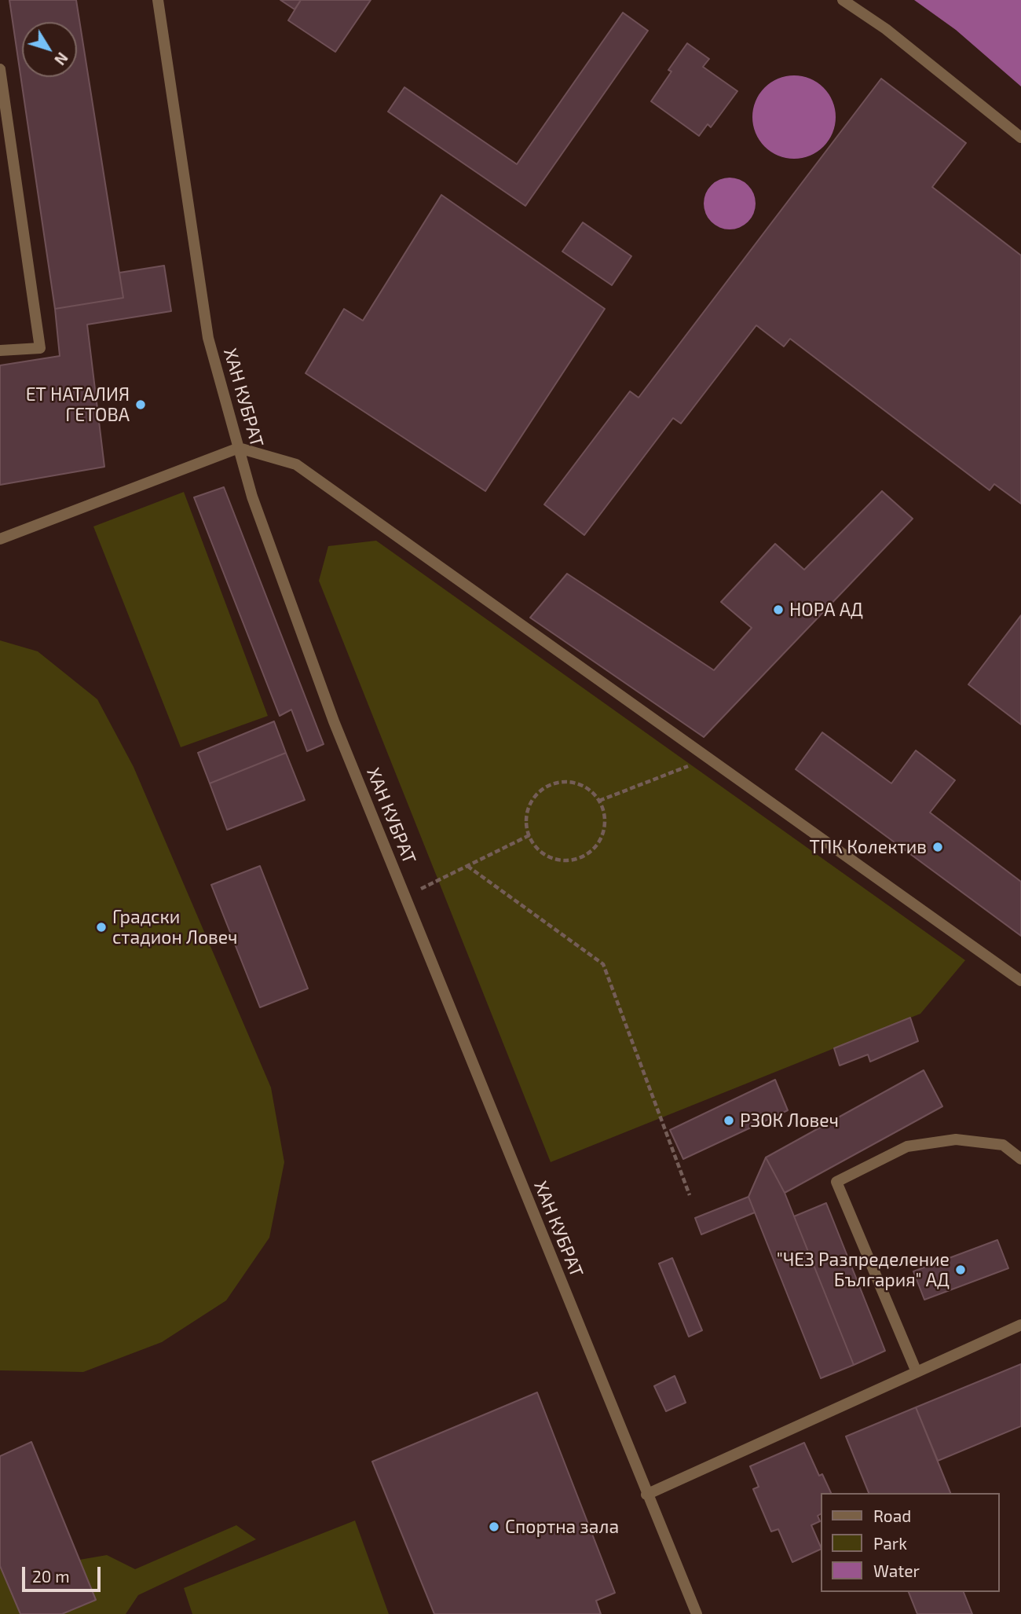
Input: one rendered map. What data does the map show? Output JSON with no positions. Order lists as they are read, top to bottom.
{
  "streets": {
    "street": ["ХАН КУБРАТ"]
  },
  "places": [
    "ЕТ НАТАЛИЯ ГЕТОВА",
    "НОРА АД",
    "ТПК Колектив",
    "Градски стадион Ловеч",
    "РЗОК Ловеч",
    "\"ЧЕЗ Разпределение България\" АД",
    "Спортна зала"
  ],
  "legend": ["Road", "Park", "Water"],
  "scale_bar": "20 m",
  "north": "bottom right"
}
